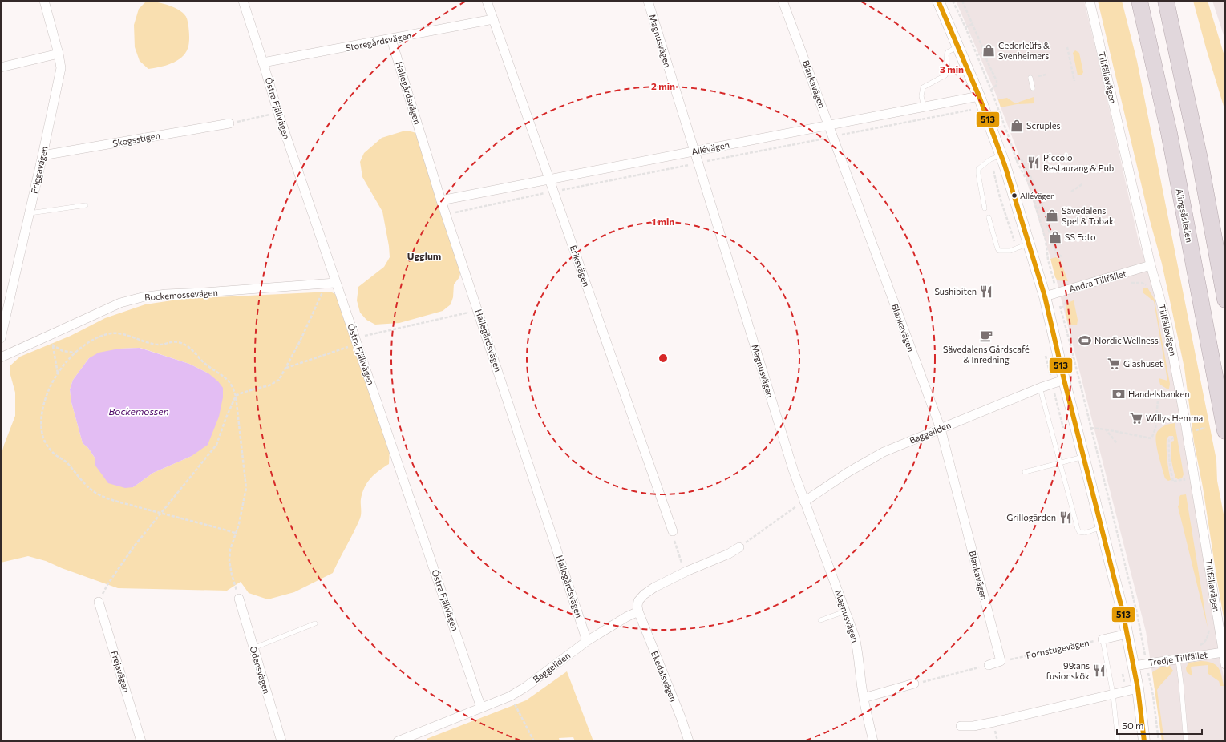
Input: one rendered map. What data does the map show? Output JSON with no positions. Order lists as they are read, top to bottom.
{
  "streets": {
    "highway": ["Alingsåsleden"],
    "street": [
      "Magnusvägen",
      "Storegårdsvägen",
      "Tillfällavägen",
      "Blankavägen",
      "Hallegårdsvägen",
      "Östra Fjällvägen",
      "Skogsstigen",
      "Allévägen",
      "Friggavägen",
      "Eriksvägen",
      "Andra Tillfället",
      "Bockemossevägen",
      "Baggeliden",
      "Tredje Tillfället",
      "Odensvägen",
      "Frejavägen",
      "Ekedalsvägen"
    ],
    "path": ["Fornstugevägen"]
  },
  "crossings": [
    ["Magnusvägen", "Allévägen"],
    ["Magnusvägen", "Baggeliden"],
    ["Storegårdsvägen", "Hallegårdsvägen"],
    ["Storegårdsvägen", "Östra Fjällvägen"],
    ["Storegårdsvägen", "Eriksvägen"],
    ["Tillfällavägen", "Andra Tillfället"],
    ["Tillfällavägen", "Tredje Tillfället"],
    ["Blankavägen", "Allévägen"],
    ["Blankavägen", "Baggeliden"],
    ["Blankavägen", "Fornstugevägen"],
    ["Hallegårdsvägen", "Allévägen"],
    ["Hallegårdsvägen", "Baggeliden"],
    ["Östra Fjällvägen", "Bockemossevägen"],
    ["Östra Fjällvägen", "Baggeliden"],
    ["Skogsstigen", "Friggavägen"],
    ["Allévägen", "Eriksvägen"],
    ["Baggeliden", "Ekedalsvägen"]
  ],
  "districts": ["Ugglum"],
  "water": ["Bockemossen"],
  "places": {
    "shop": [
      "Cederleüfs & Svenheimers",
      "Scruples",
      "Sävedalens Spel & Tobak",
      "SS Foto"
    ],
    "restaurant": [
      "Piccolo Restaurang & Pub",
      "Sushibiten",
      "Grillogården",
      "99:ans fusionskök"
    ],
    "other": ["Allévägen"],
    "cafe": ["Sävedalens Gårdscafé & Inredning"],
    "sports": ["Nordic Wellness"],
    "supermarket": ["Glashuset", "Willys Hemma"],
    "bank": ["Handelsbanken"]
  },
  "lines": ["transit line 513"],
  "scale_bar": "50 m",
  "rings": ["3 min", "2 min", "1 min"]
}
